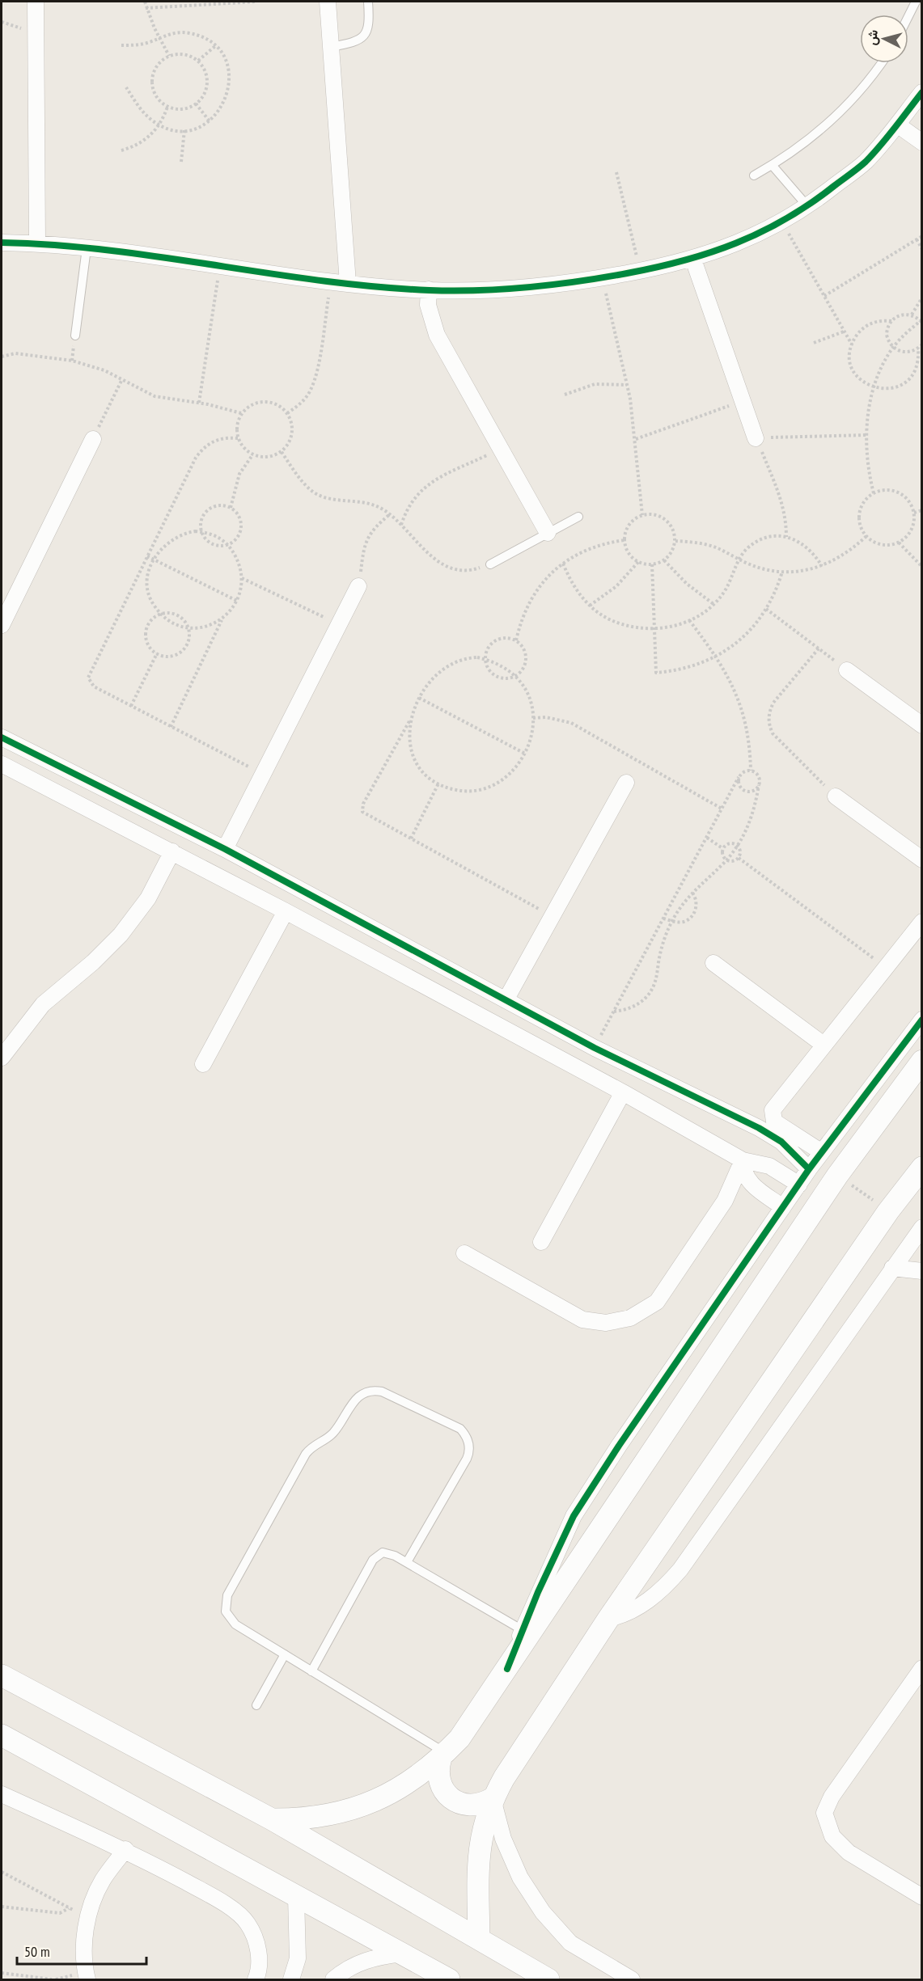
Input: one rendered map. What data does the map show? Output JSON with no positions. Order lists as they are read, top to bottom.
{
  "scale_bar": "50 m",
  "north": "left"
}
